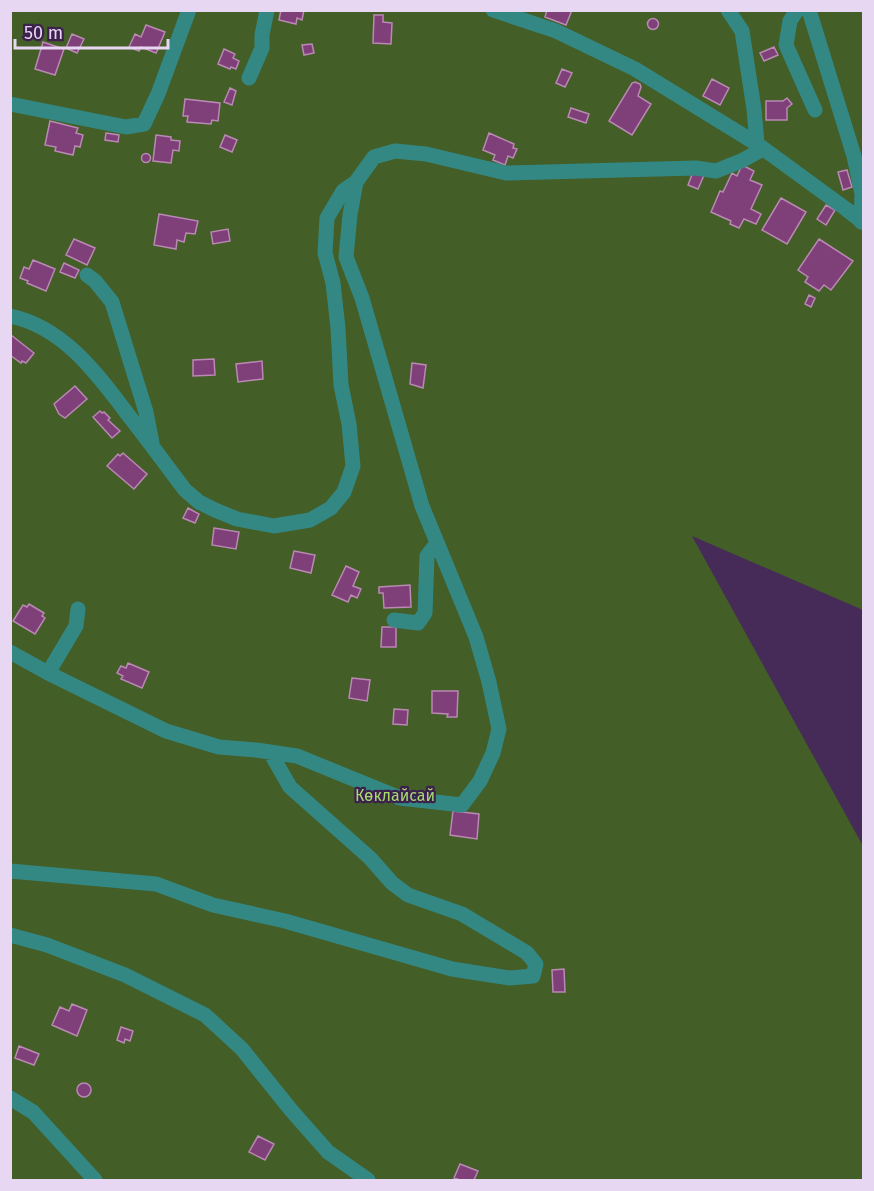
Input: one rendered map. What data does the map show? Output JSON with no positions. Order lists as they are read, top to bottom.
{
  "parks": ["Көклайсай"],
  "scale_bar": "50 m"
}
